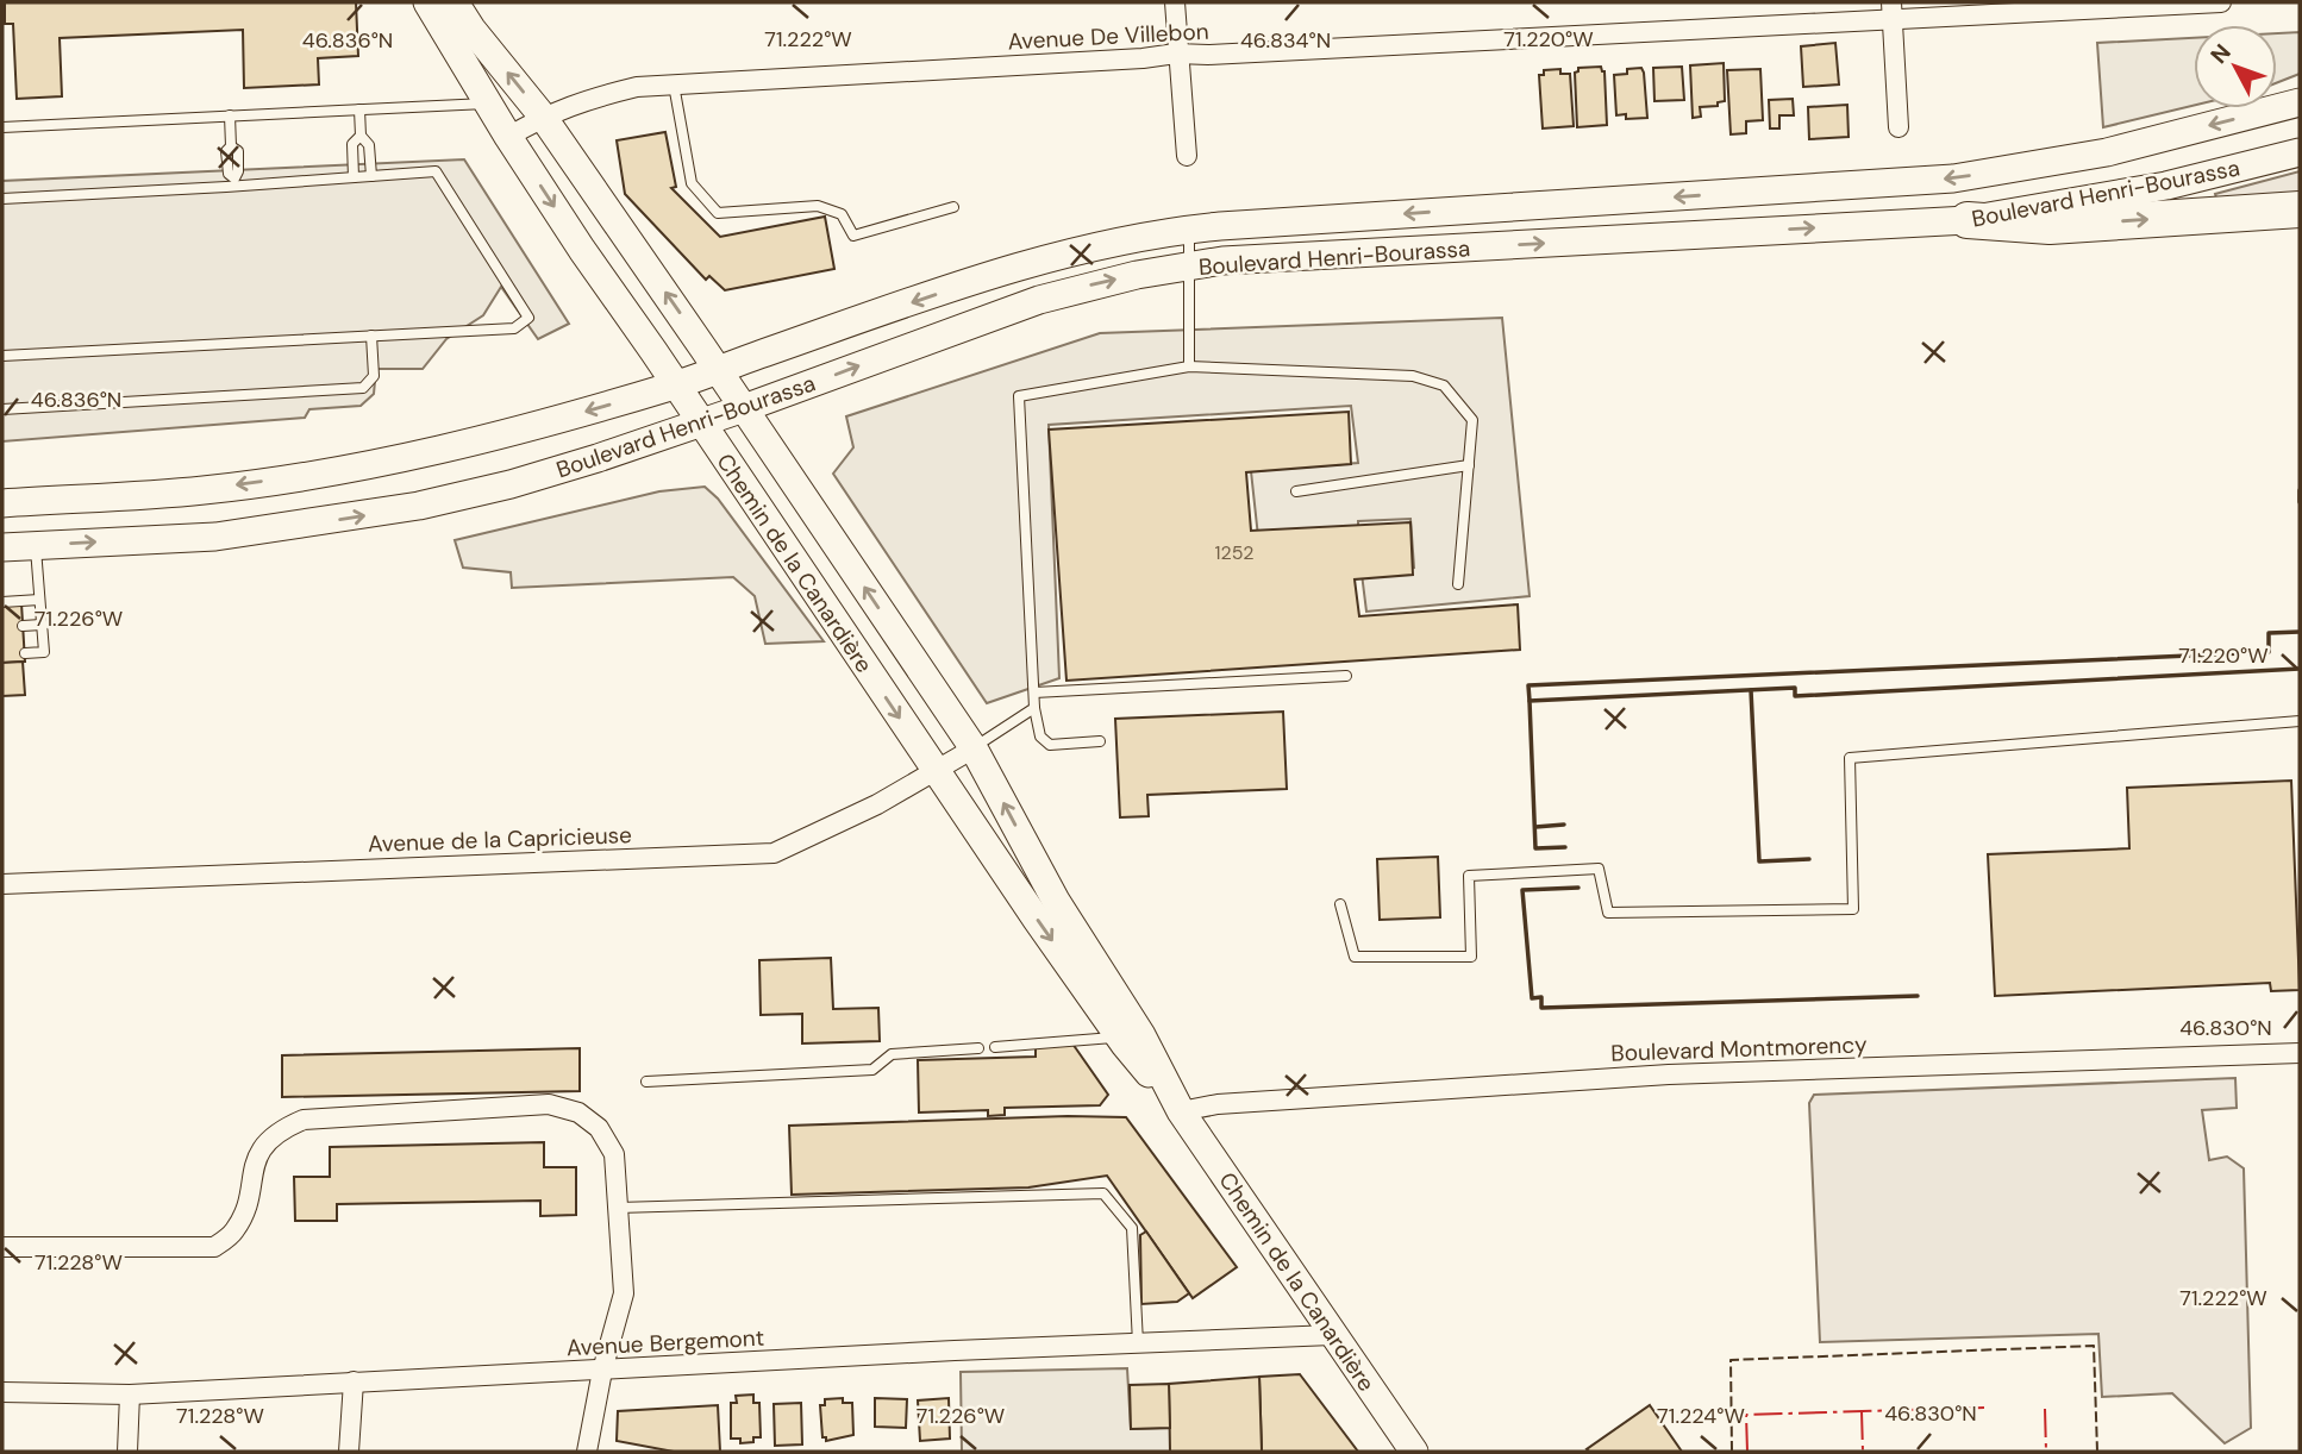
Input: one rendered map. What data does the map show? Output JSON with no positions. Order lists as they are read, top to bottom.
{
  "streets": {
    "main road": ["Boulevard Henri-Bourassa", "Chemin de la Canardière"],
    "street": [
      "Avenue De Villebon",
      "Avenue de la Capricieuse",
      "Boulevard Montmorency",
      "Avenue Bergemont"
    ]
  },
  "crossings": [
    ["Avenue De Villebon", "Chemin de la Canardière"],
    ["Boulevard Henri-Bourassa", "Chemin de la Canardière"],
    ["Chemin de la Canardière", "Avenue de la Capricieuse"],
    ["Chemin de la Canardière", "Boulevard Montmorency"],
    ["Chemin de la Canardière", "Avenue Bergemont"]
  ],
  "house_numbers": ["1252"],
  "north": "top left",
  "coordinates": [
    "71.222°W",
    "71.220°W",
    "46.836°N",
    "46.834°N",
    "71.226°W",
    "46.830°N",
    "71.228°W",
    "71.224°W"
  ]
}
